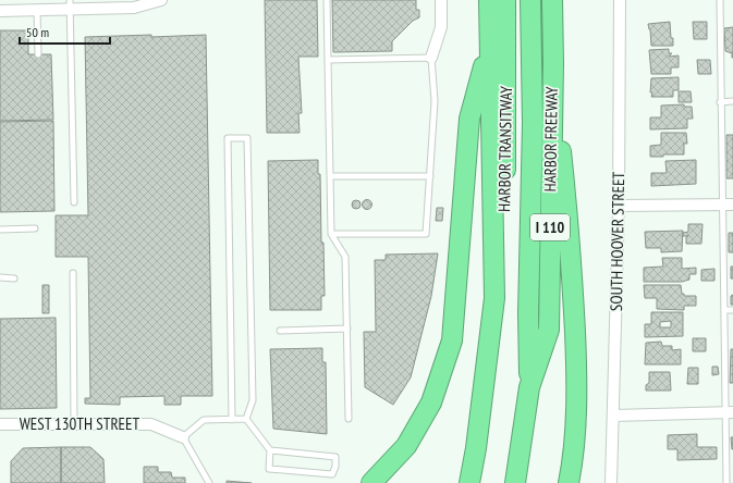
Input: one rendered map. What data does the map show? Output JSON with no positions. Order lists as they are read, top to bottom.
{
  "streets": {
    "highway": ["HARBOR FREEWAY", "HARBOR TRANSITWAY", "I 110"],
    "street": ["SOUTH HOOVER STREET", "WEST 130TH STREET"]
  },
  "crossings": [
    ["HARBOR FREEWAY", "HARBOR TRANSITWAY"]
  ],
  "scale_bar": "50 m"
}
